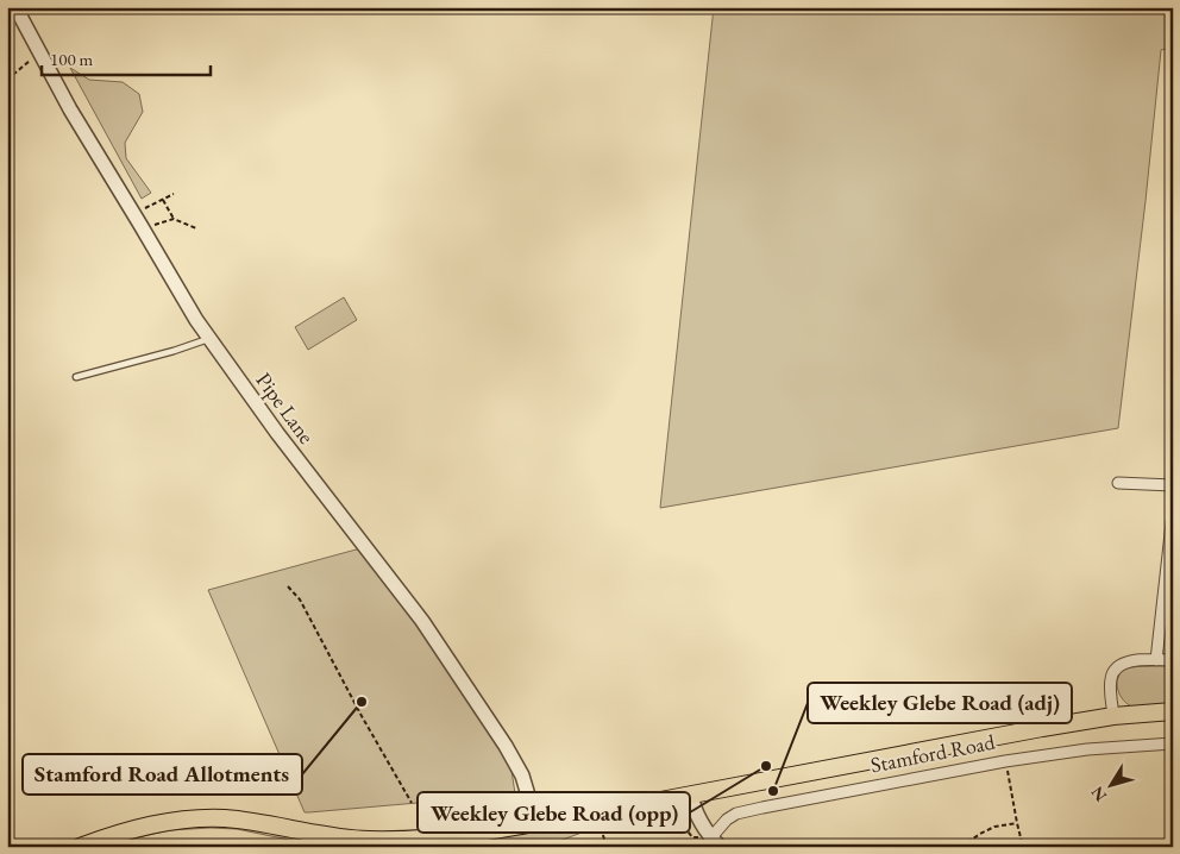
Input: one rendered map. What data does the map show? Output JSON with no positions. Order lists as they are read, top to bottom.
{
  "streets": {
    "main road": ["Stamford Road"],
    "street": ["Pipe Lane"]
  },
  "crossings": [
    ["Pipe Lane", "Stamford Road"]
  ],
  "places": ["Stamford Road Allotments", "Weekley Glebe Road (opp)", "Weekley Glebe Road (adj)"],
  "scale_bar": "100 m",
  "north": "bottom left"
}
